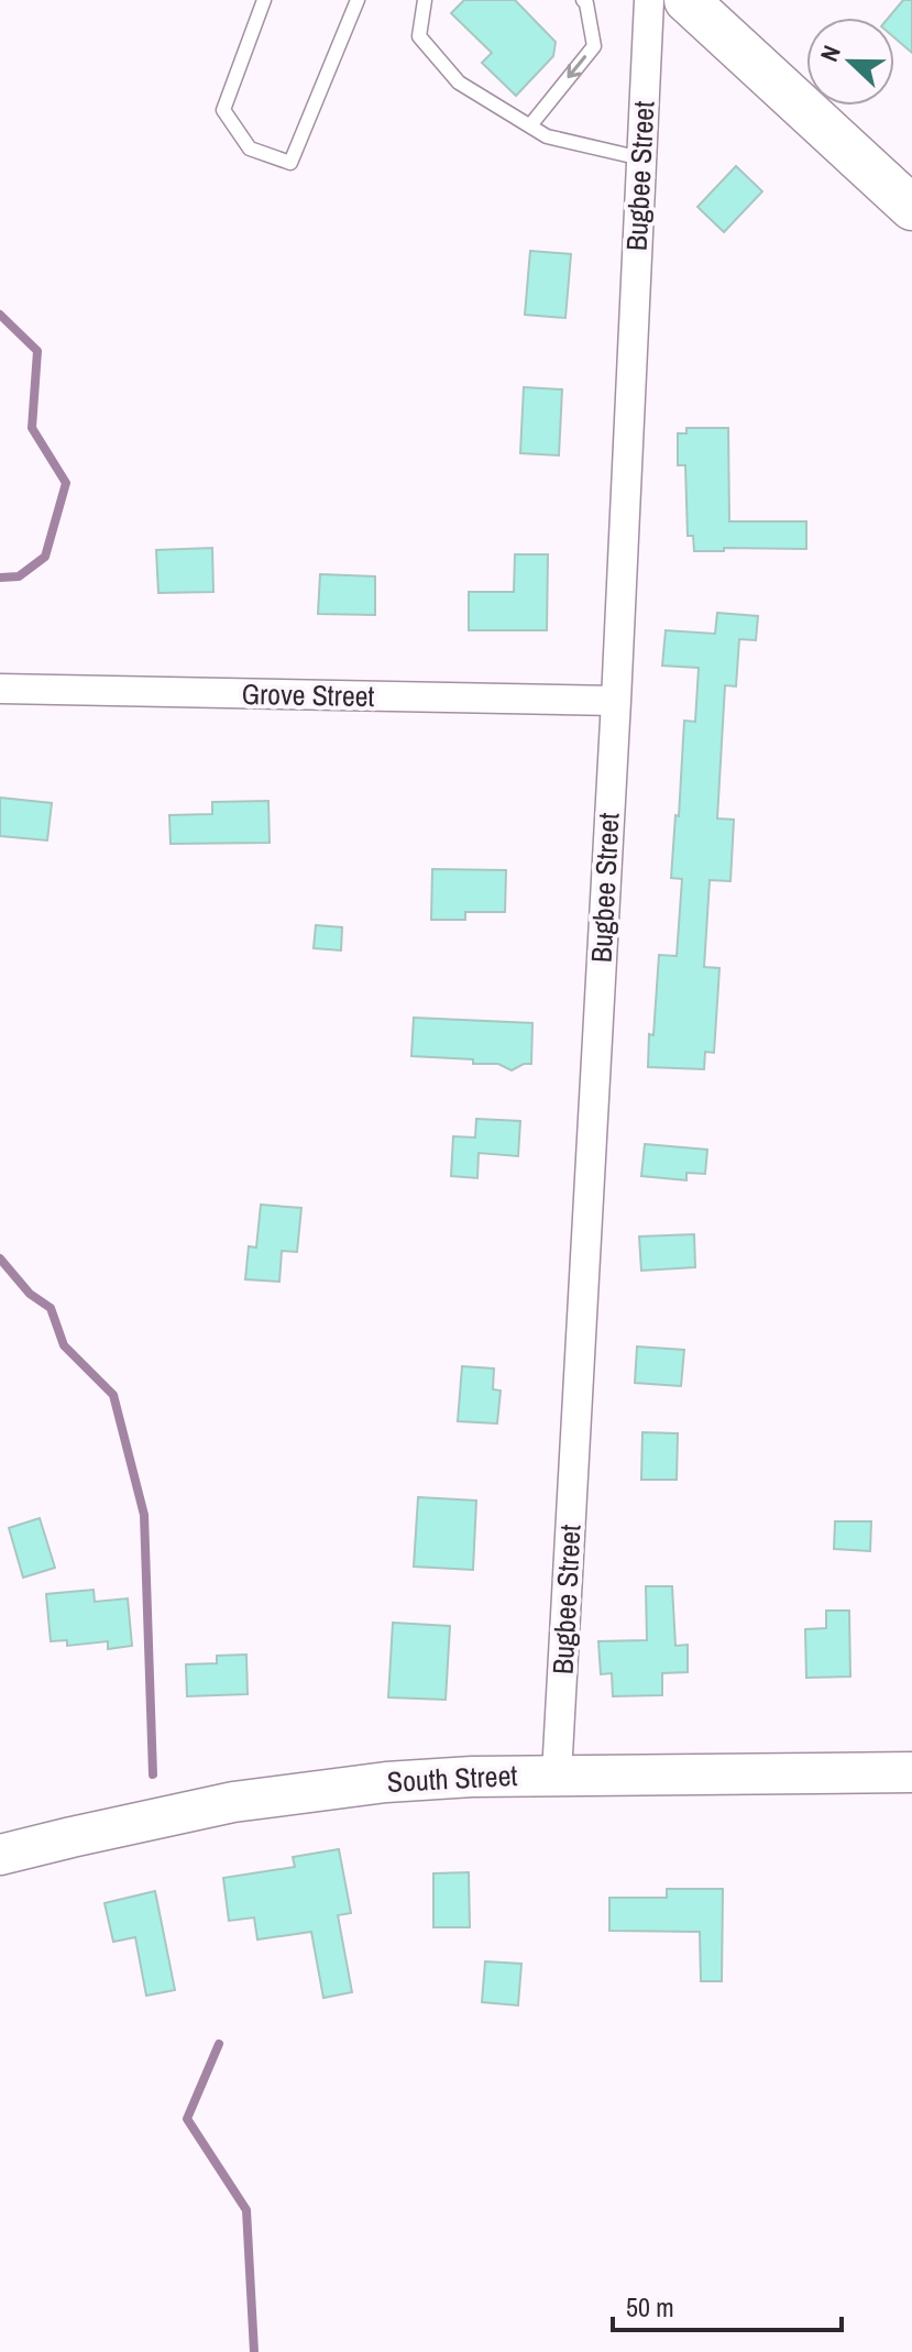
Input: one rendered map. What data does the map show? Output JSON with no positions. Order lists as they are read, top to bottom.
{
  "streets": {
    "main road": ["South Street"],
    "street": ["Bugbee Street", "Grove Street"]
  },
  "crossings": [
    ["Bugbee Street", "Grove Street"],
    ["Bugbee Street", "South Street"]
  ],
  "scale_bar": "50 m",
  "north": "left"
}
